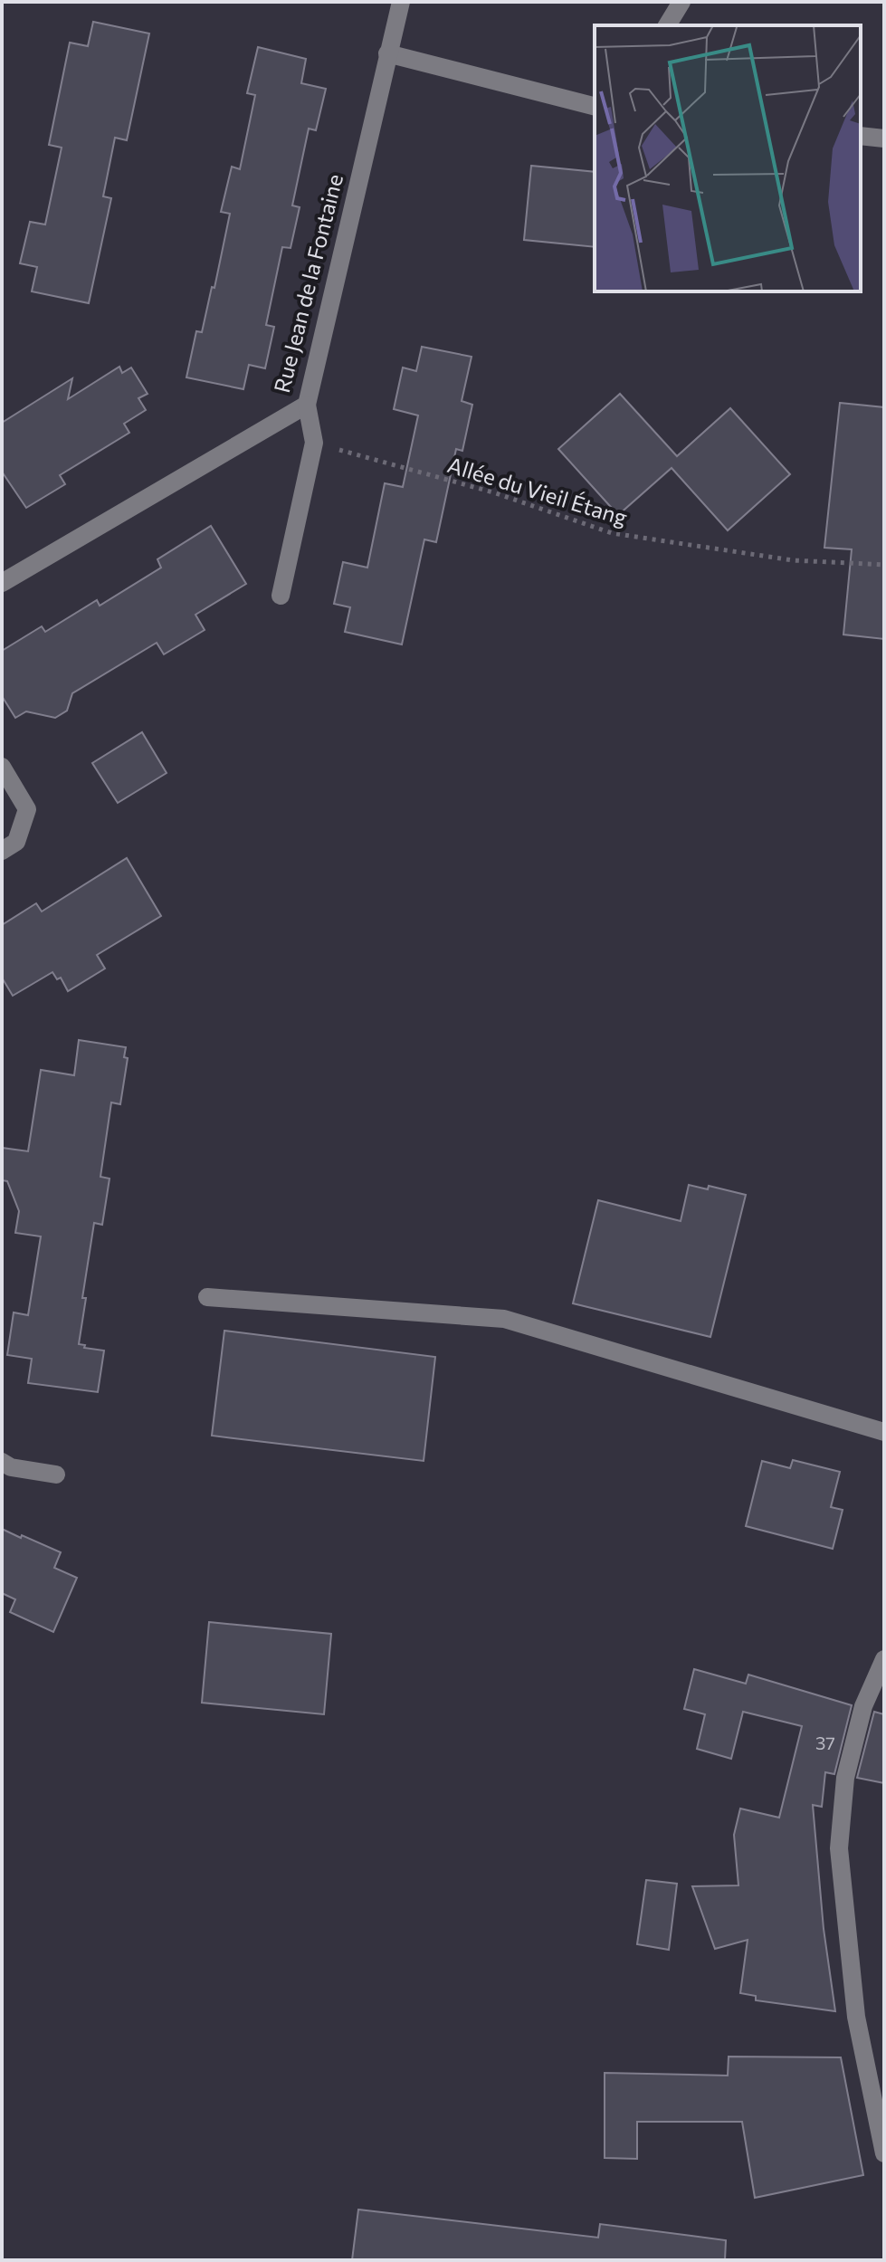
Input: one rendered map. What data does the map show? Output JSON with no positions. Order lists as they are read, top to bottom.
{
  "streets": {
    "street": ["Rue Jean de la Fontaine"],
    "path": ["Allée du Vieil Étang"]
  },
  "house_numbers": ["37"]
}
